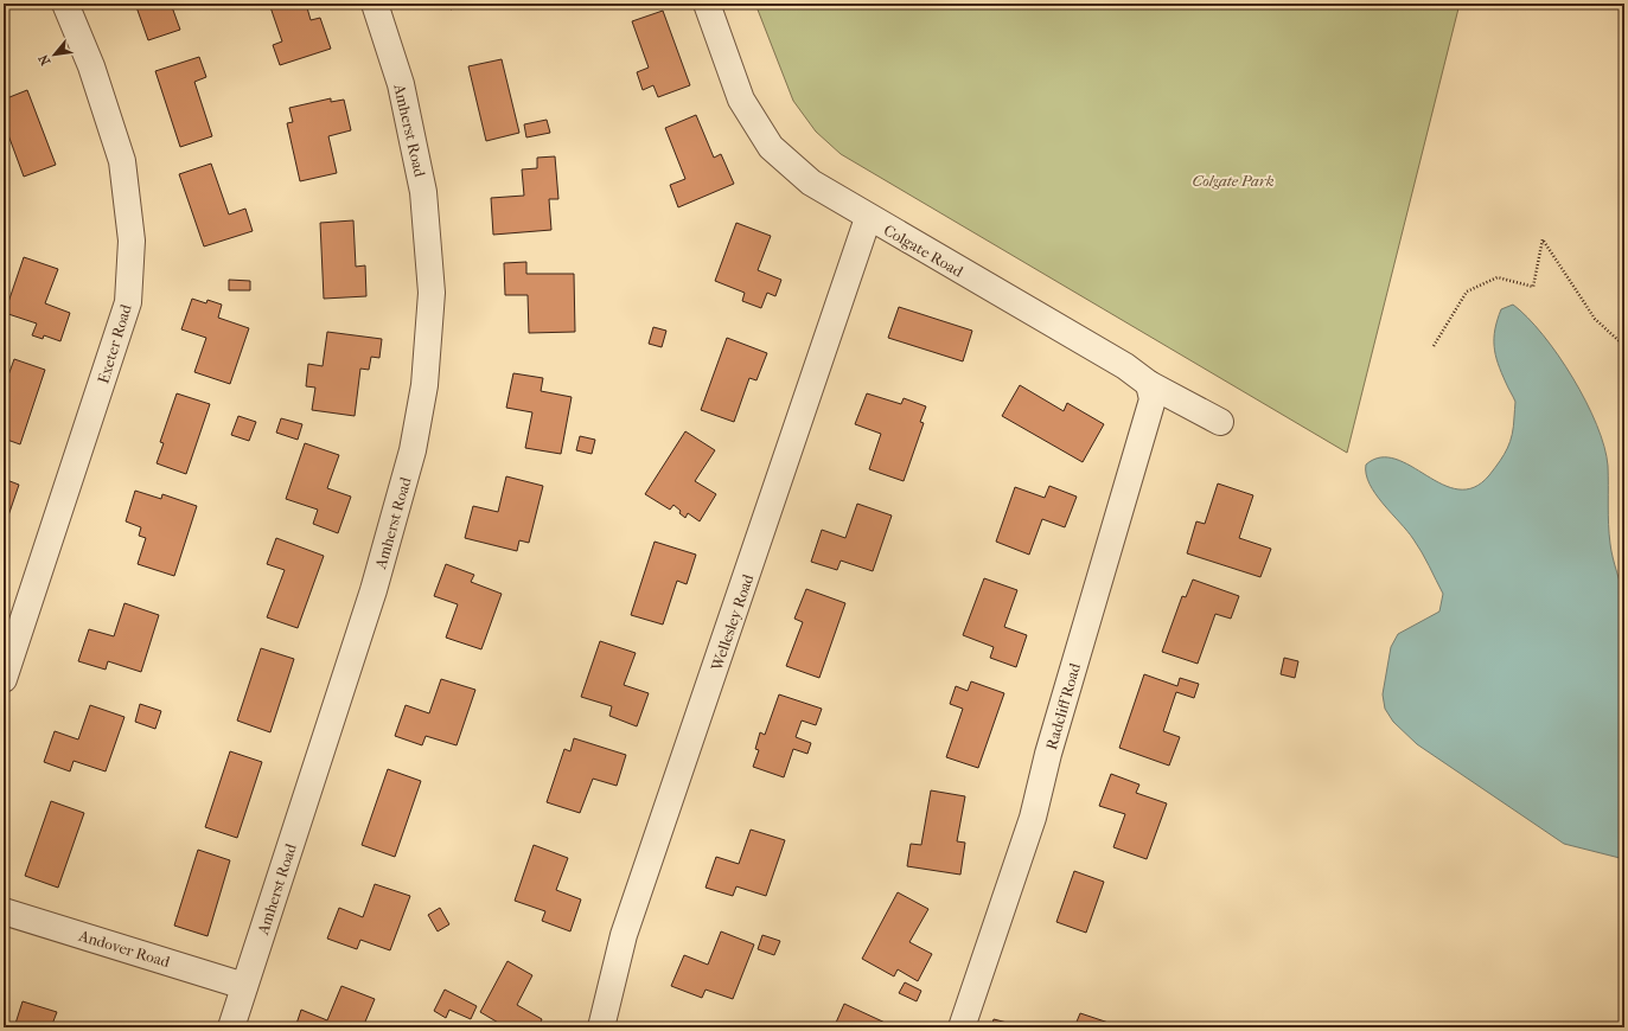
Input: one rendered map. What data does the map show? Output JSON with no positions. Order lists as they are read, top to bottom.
{
  "streets": {
    "street": [
      "Amherst Road",
      "Colgate Road",
      "Exeter Road",
      "Wellesley Road",
      "Radcliff Road",
      "Andover Road"
    ]
  },
  "crossings": [
    ["Amherst Road", "Andover Road"],
    ["Colgate Road", "Wellesley Road"],
    ["Colgate Road", "Radcliff Road"]
  ],
  "parks": ["Colgate Park"],
  "north": "bottom left"
}
